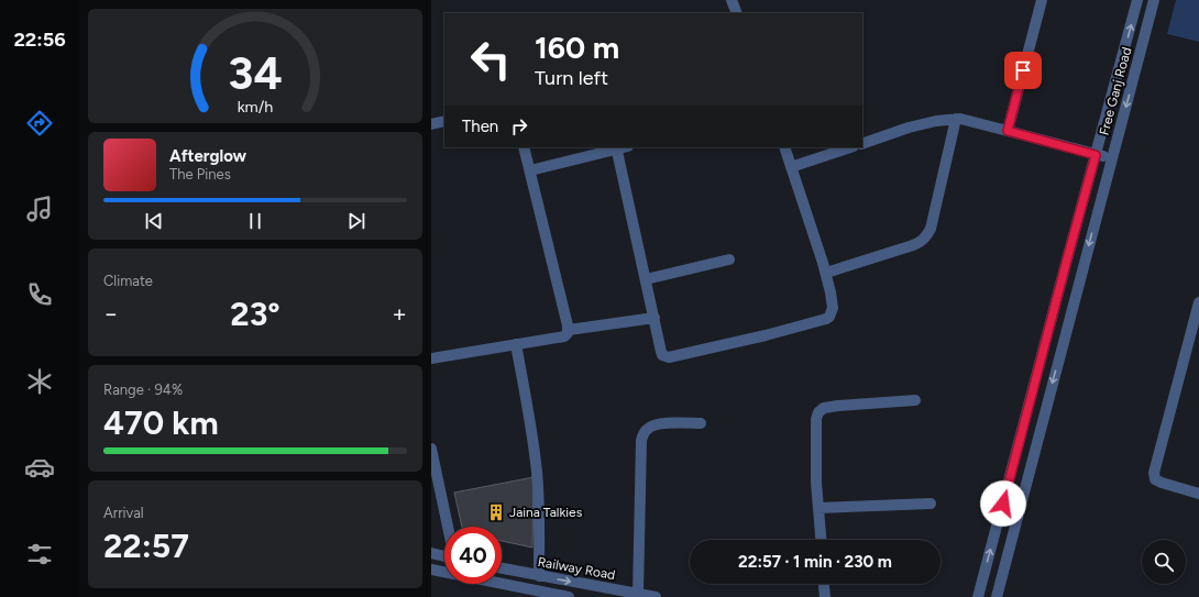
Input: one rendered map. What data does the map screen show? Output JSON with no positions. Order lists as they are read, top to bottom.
{
  "streets": {
    "street": ["Free Ganj Road", "Railway Road"]
  },
  "places": {
    "building": ["Jaina Talkies"]
  },
  "page": {
    "tabs": "22:56",
    "turn": ["160 m", "Turn left"],
    "then": "Then",
    "song": ["Afterglow", "The Pines"],
    "tile": [
      "Climate",
      ["Range · 94%", "470 km"],
      ["Arrival", "22:57"]
    ],
    "heat": ["−", "23°", "+"],
    "limit": "40",
    "trip": "22:57 · 1 min · 230 m",
    "gauge": ["34", "km/h"]
  }
}
